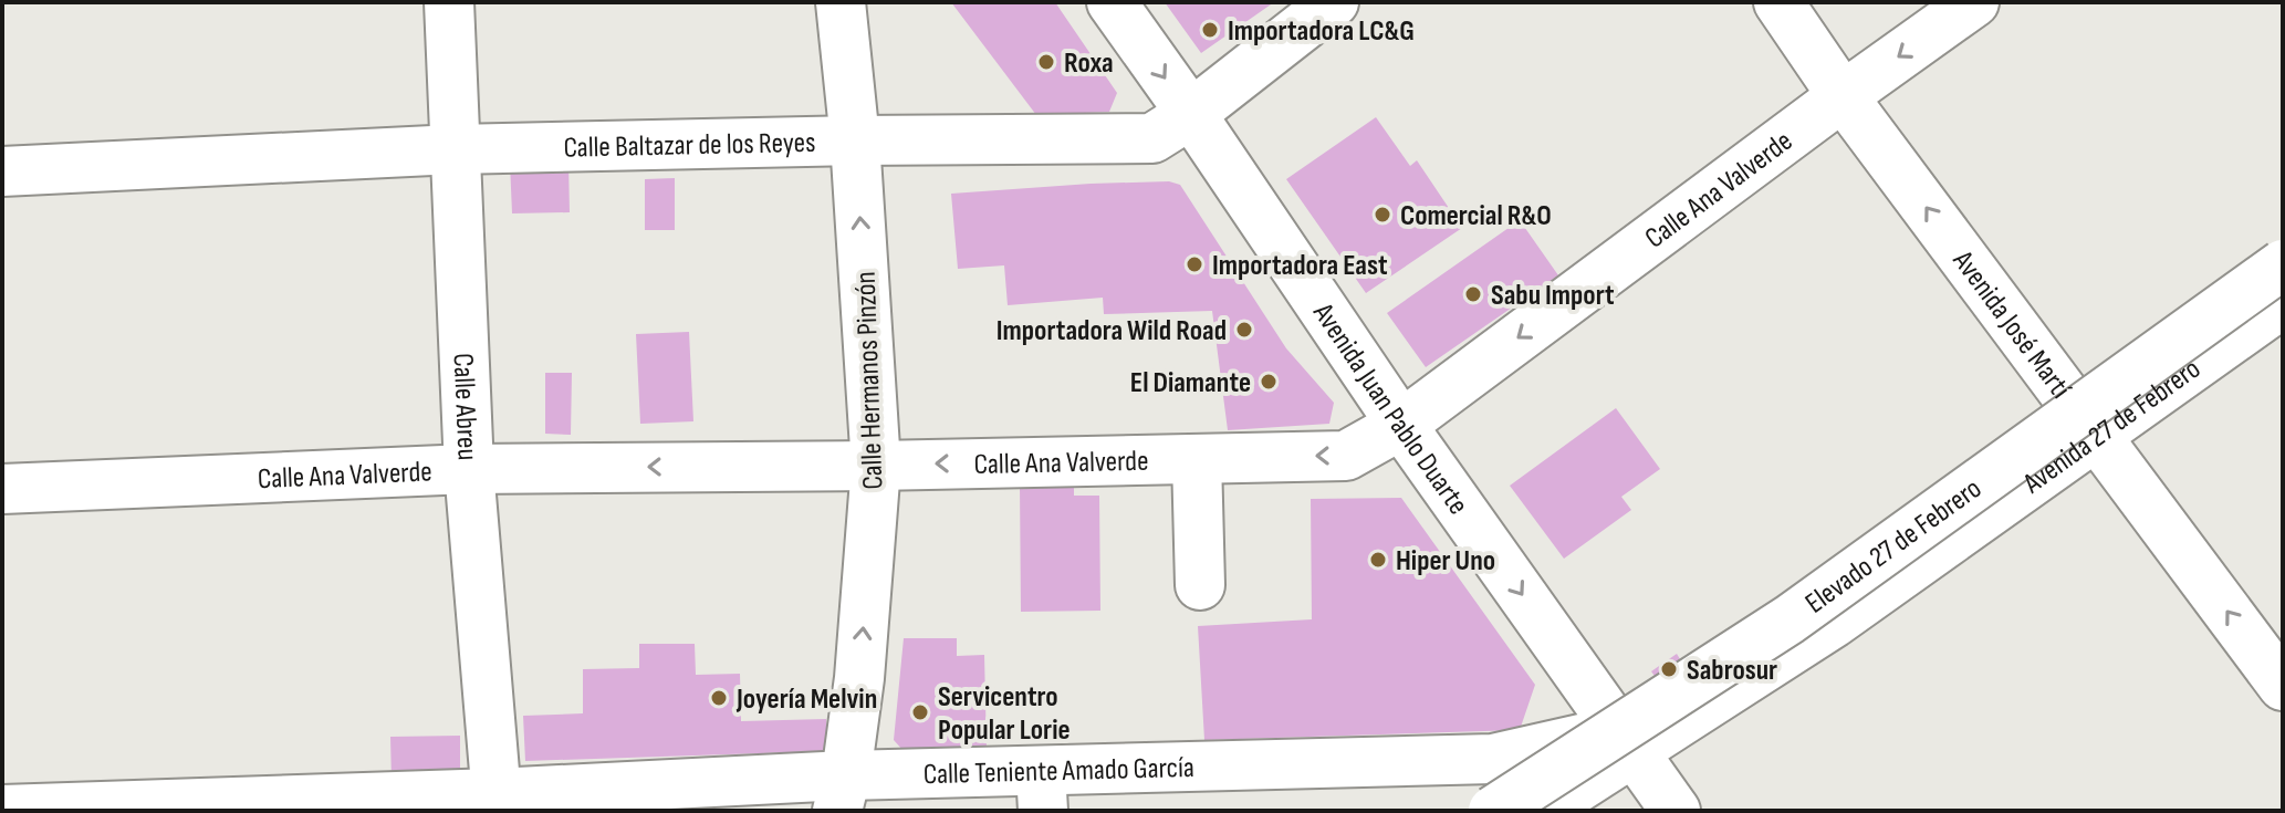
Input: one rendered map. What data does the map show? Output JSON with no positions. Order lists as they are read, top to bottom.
{
  "streets": {
    "main road": [
      "Calle Baltazar de los Reyes",
      "Calle Ana Valverde",
      "Avenida José Martí",
      "Calle Hermanos Pinzón",
      "Calle Abreu",
      "Avenida Juan Pablo Duarte",
      "Avenida 27 de Febrero",
      "Elevado 27 de Febrero",
      "Calle Teniente Amado García"
    ]
  },
  "crossings": [
    ["Calle Baltazar de los Reyes", "Calle Hermanos Pinzón"],
    ["Calle Baltazar de los Reyes", "Calle Abreu"],
    ["Calle Baltazar de los Reyes", "Avenida Juan Pablo Duarte"],
    ["Calle Ana Valverde", "Avenida José Martí"],
    ["Calle Ana Valverde", "Calle Hermanos Pinzón"],
    ["Calle Ana Valverde", "Calle Abreu"],
    ["Calle Ana Valverde", "Avenida Juan Pablo Duarte"],
    ["Avenida José Martí", "Avenida 27 de Febrero"],
    ["Calle Hermanos Pinzón", "Calle Teniente Amado García"],
    ["Calle Abreu", "Calle Teniente Amado García"],
    ["Avenida Juan Pablo Duarte", "Avenida 27 de Febrero"],
    ["Avenida Juan Pablo Duarte", "Calle Teniente Amado García"],
    ["Avenida 27 de Febrero", "Calle Teniente Amado García"]
  ],
  "one_way": [
    "Calle Ana Valverde",
    "Avenida José Martí",
    "Calle Hermanos Pinzón",
    "Avenida Juan Pablo Duarte"
  ],
  "places": [
    "Importadora LC&G",
    "Roxa",
    "Comercial R&O",
    "Importadora East",
    "Sabu Import",
    "Importadora Wild Road",
    "El Diamante",
    "Hiper Uno",
    "Sabrosur",
    "Joyería Melvin",
    "Servicentro Popular Lorie"
  ]
}
